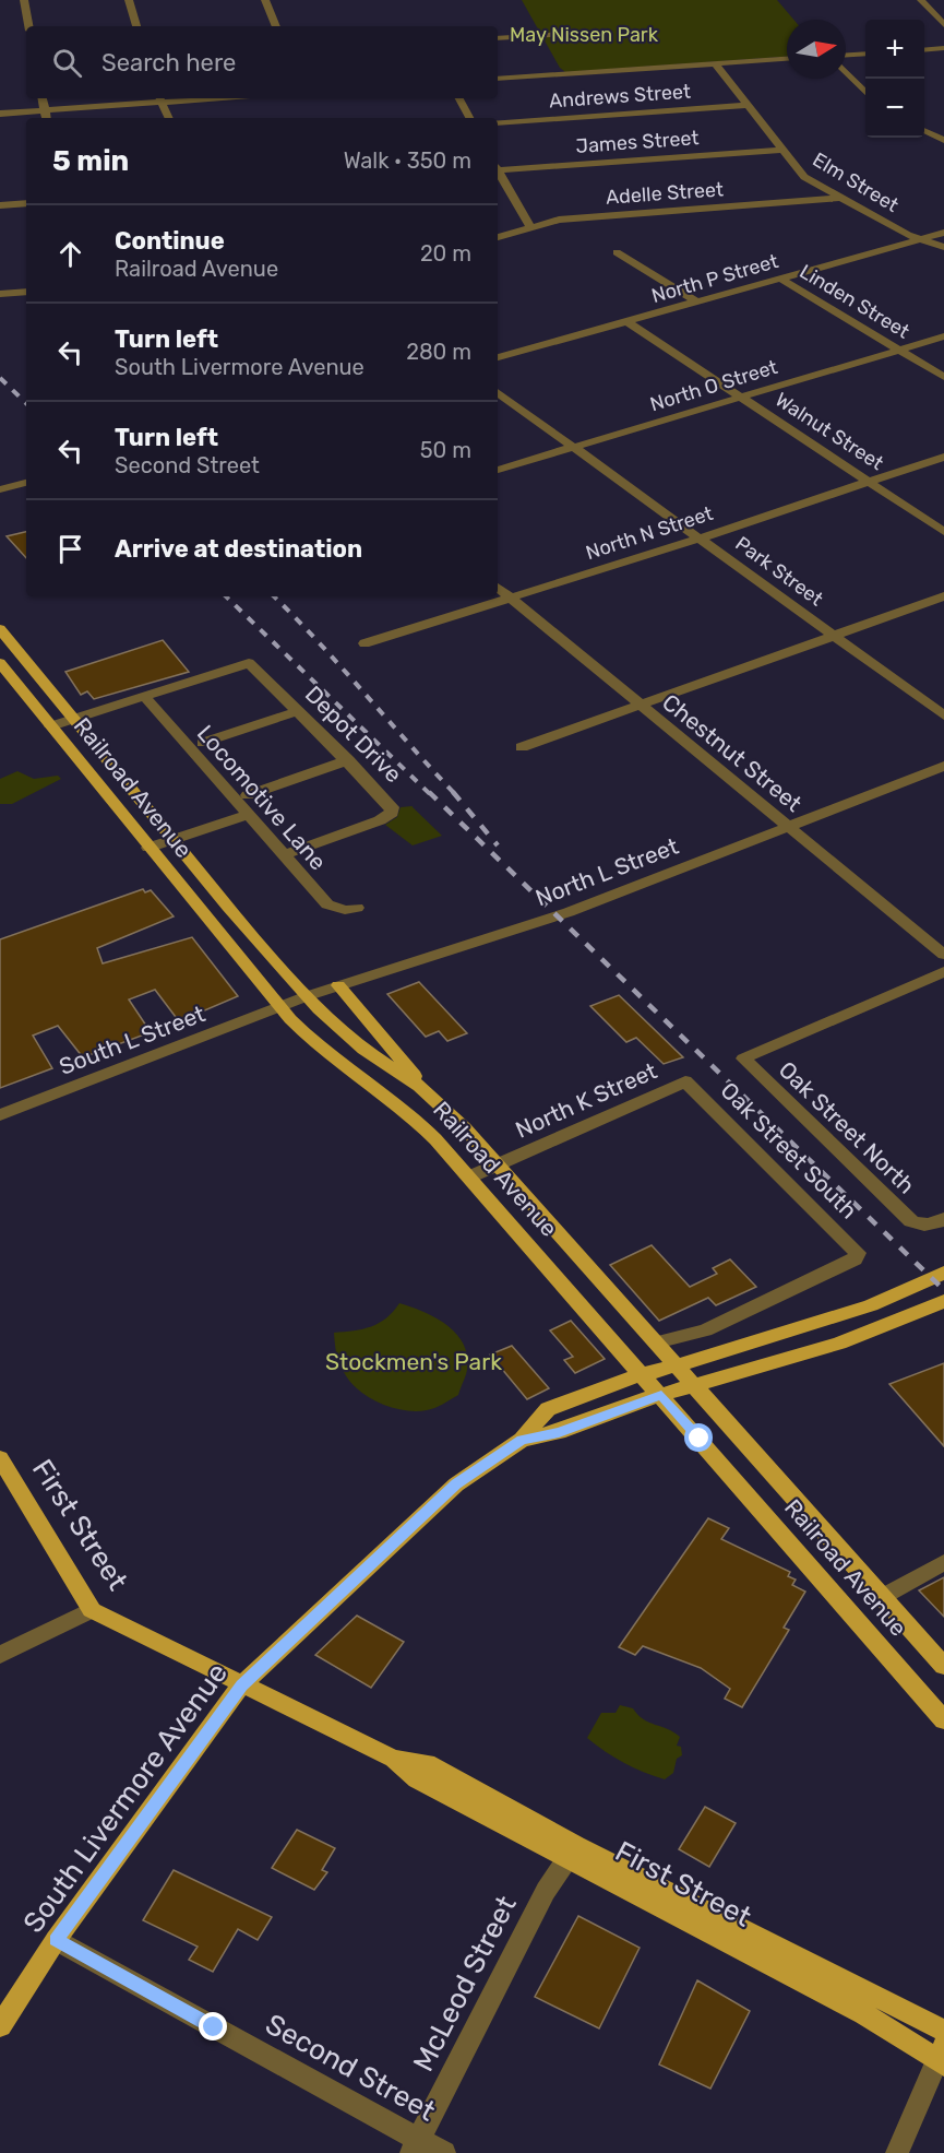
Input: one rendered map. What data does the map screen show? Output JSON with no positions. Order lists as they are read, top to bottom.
{
  "streets": {
    "main road": ["Railroad Avenue", "First Street", "South Livermore Avenue"],
    "street": [
      "Andrews Street",
      "James Street",
      "Elm Street",
      "Adelle Street",
      "North P Street",
      "Linden Street",
      "North O Street",
      "Walnut Street",
      "North N Street",
      "Park Street",
      "Depot Drive",
      "Chestnut Street",
      "Locomotive Lane",
      "North L Street",
      "South L Street",
      "North K Street",
      "Oak Street North",
      "Oak Street South",
      "McLeod Street",
      "Second Street"
    ]
  },
  "crossings": [
    ["Andrews Street", "Elm Street"],
    ["James Street", "Elm Street"],
    ["Elm Street", "Adelle Street"],
    ["Elm Street", "North P Street"],
    ["North P Street", "Linden Street"],
    ["North P Street", "Walnut Street"],
    ["Linden Street", "North O Street"],
    ["North O Street", "Walnut Street"],
    ["North O Street", "Park Street"],
    ["Walnut Street", "North N Street"],
    ["North N Street", "Park Street"],
    ["North N Street", "Chestnut Street"],
    ["Depot Drive", "Locomotive Lane"],
    ["Chestnut Street", "North L Street"],
    ["Railroad Avenue", "North L Street"],
    ["Railroad Avenue", "South L Street"],
    ["Railroad Avenue", "North K Street"],
    ["Railroad Avenue", "Oak Street South"],
    ["Railroad Avenue", "South Livermore Avenue"],
    ["North L Street", "South L Street"],
    ["North K Street", "Oak Street South"],
    ["First Street", "South Livermore Avenue"],
    ["First Street", "McLeod Street"],
    ["South Livermore Avenue", "Second Street"],
    ["McLeod Street", "Second Street"]
  ],
  "parks": ["May Nissen Park", "Stockmen's Park"],
  "north": "right",
  "page": {
    "map_buttons": ["+", "−"],
    "search": "Search here",
    "heading": ["5 min", "Walk · 350 m"],
    "list": [
      ["Continue", "Railroad Avenue", "20 m"],
      ["Turn left", "South Livermore Avenue", "280 m"],
      ["Turn left", "Second Street", "50 m"],
      "Arrive at destination"
    ]
  }
}
